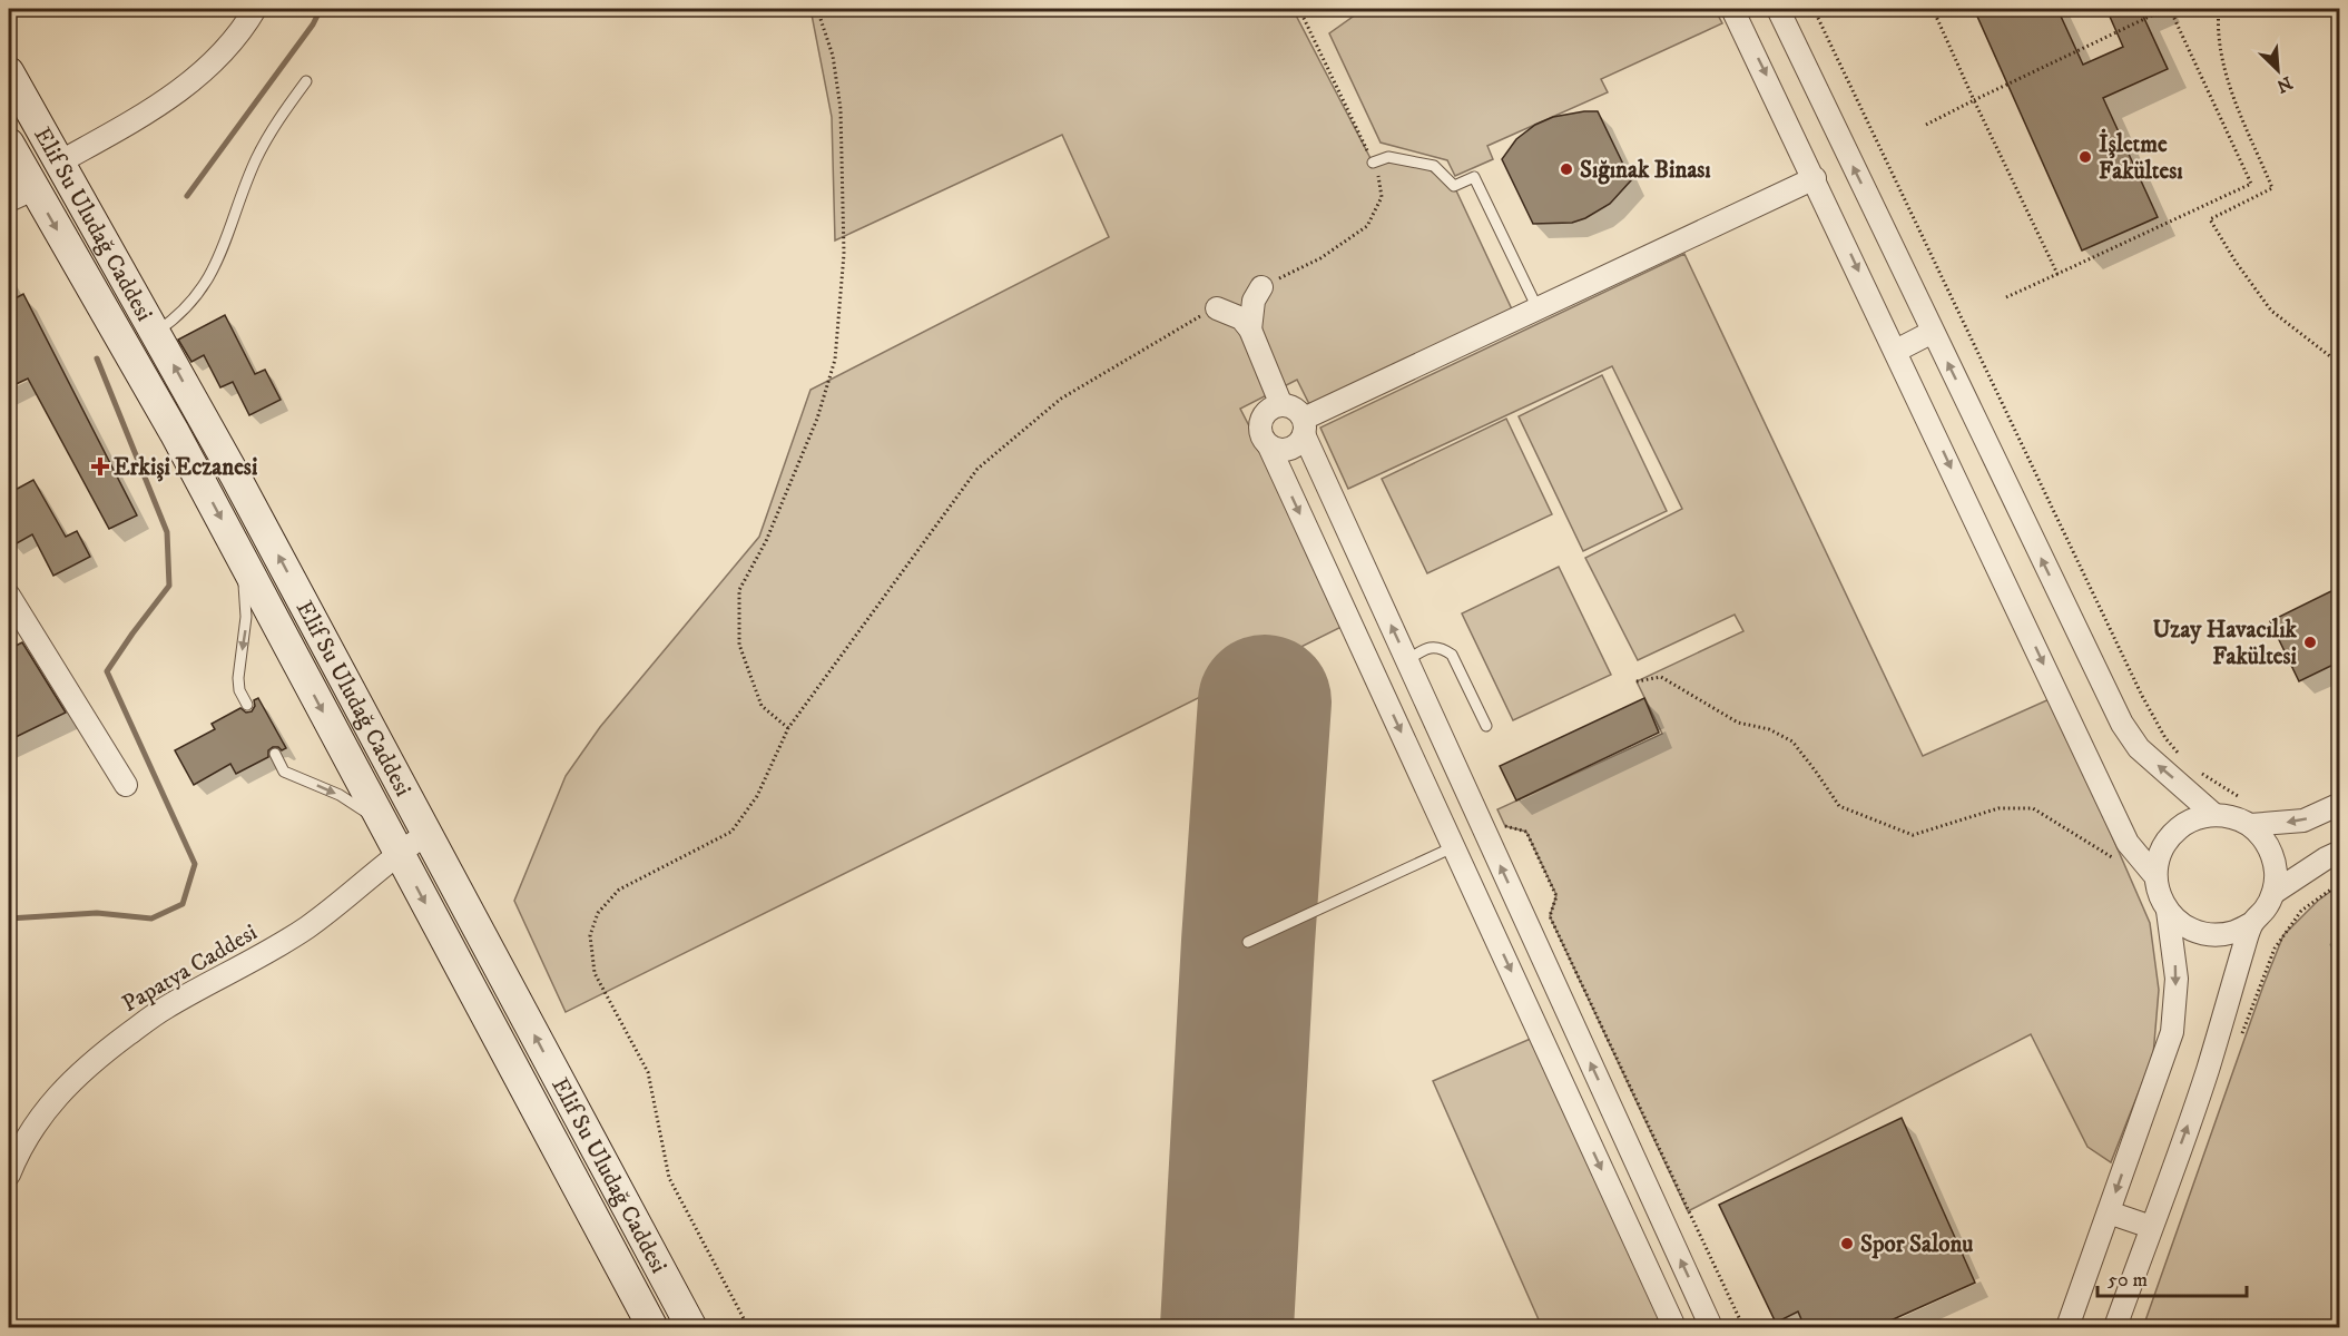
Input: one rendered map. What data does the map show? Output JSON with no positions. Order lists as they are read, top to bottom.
{
  "streets": {
    "main road": ["Elif Su Uludağ Caddesi"],
    "street": ["Papatya Caddesi"]
  },
  "crossings": [
    ["Elif Su Uludağ Caddesi", "Papatya Caddesi"]
  ],
  "places": {
    "other": [
      "İşletme Fakültesı",
      "Sığınak Binası",
      "Uzay Havacılık Fakültesi",
      "Spor Salonu"
    ],
    "health": ["Erkişi Eczanesi"]
  },
  "scale_bar": "50 m",
  "north": "bottom right"
}
